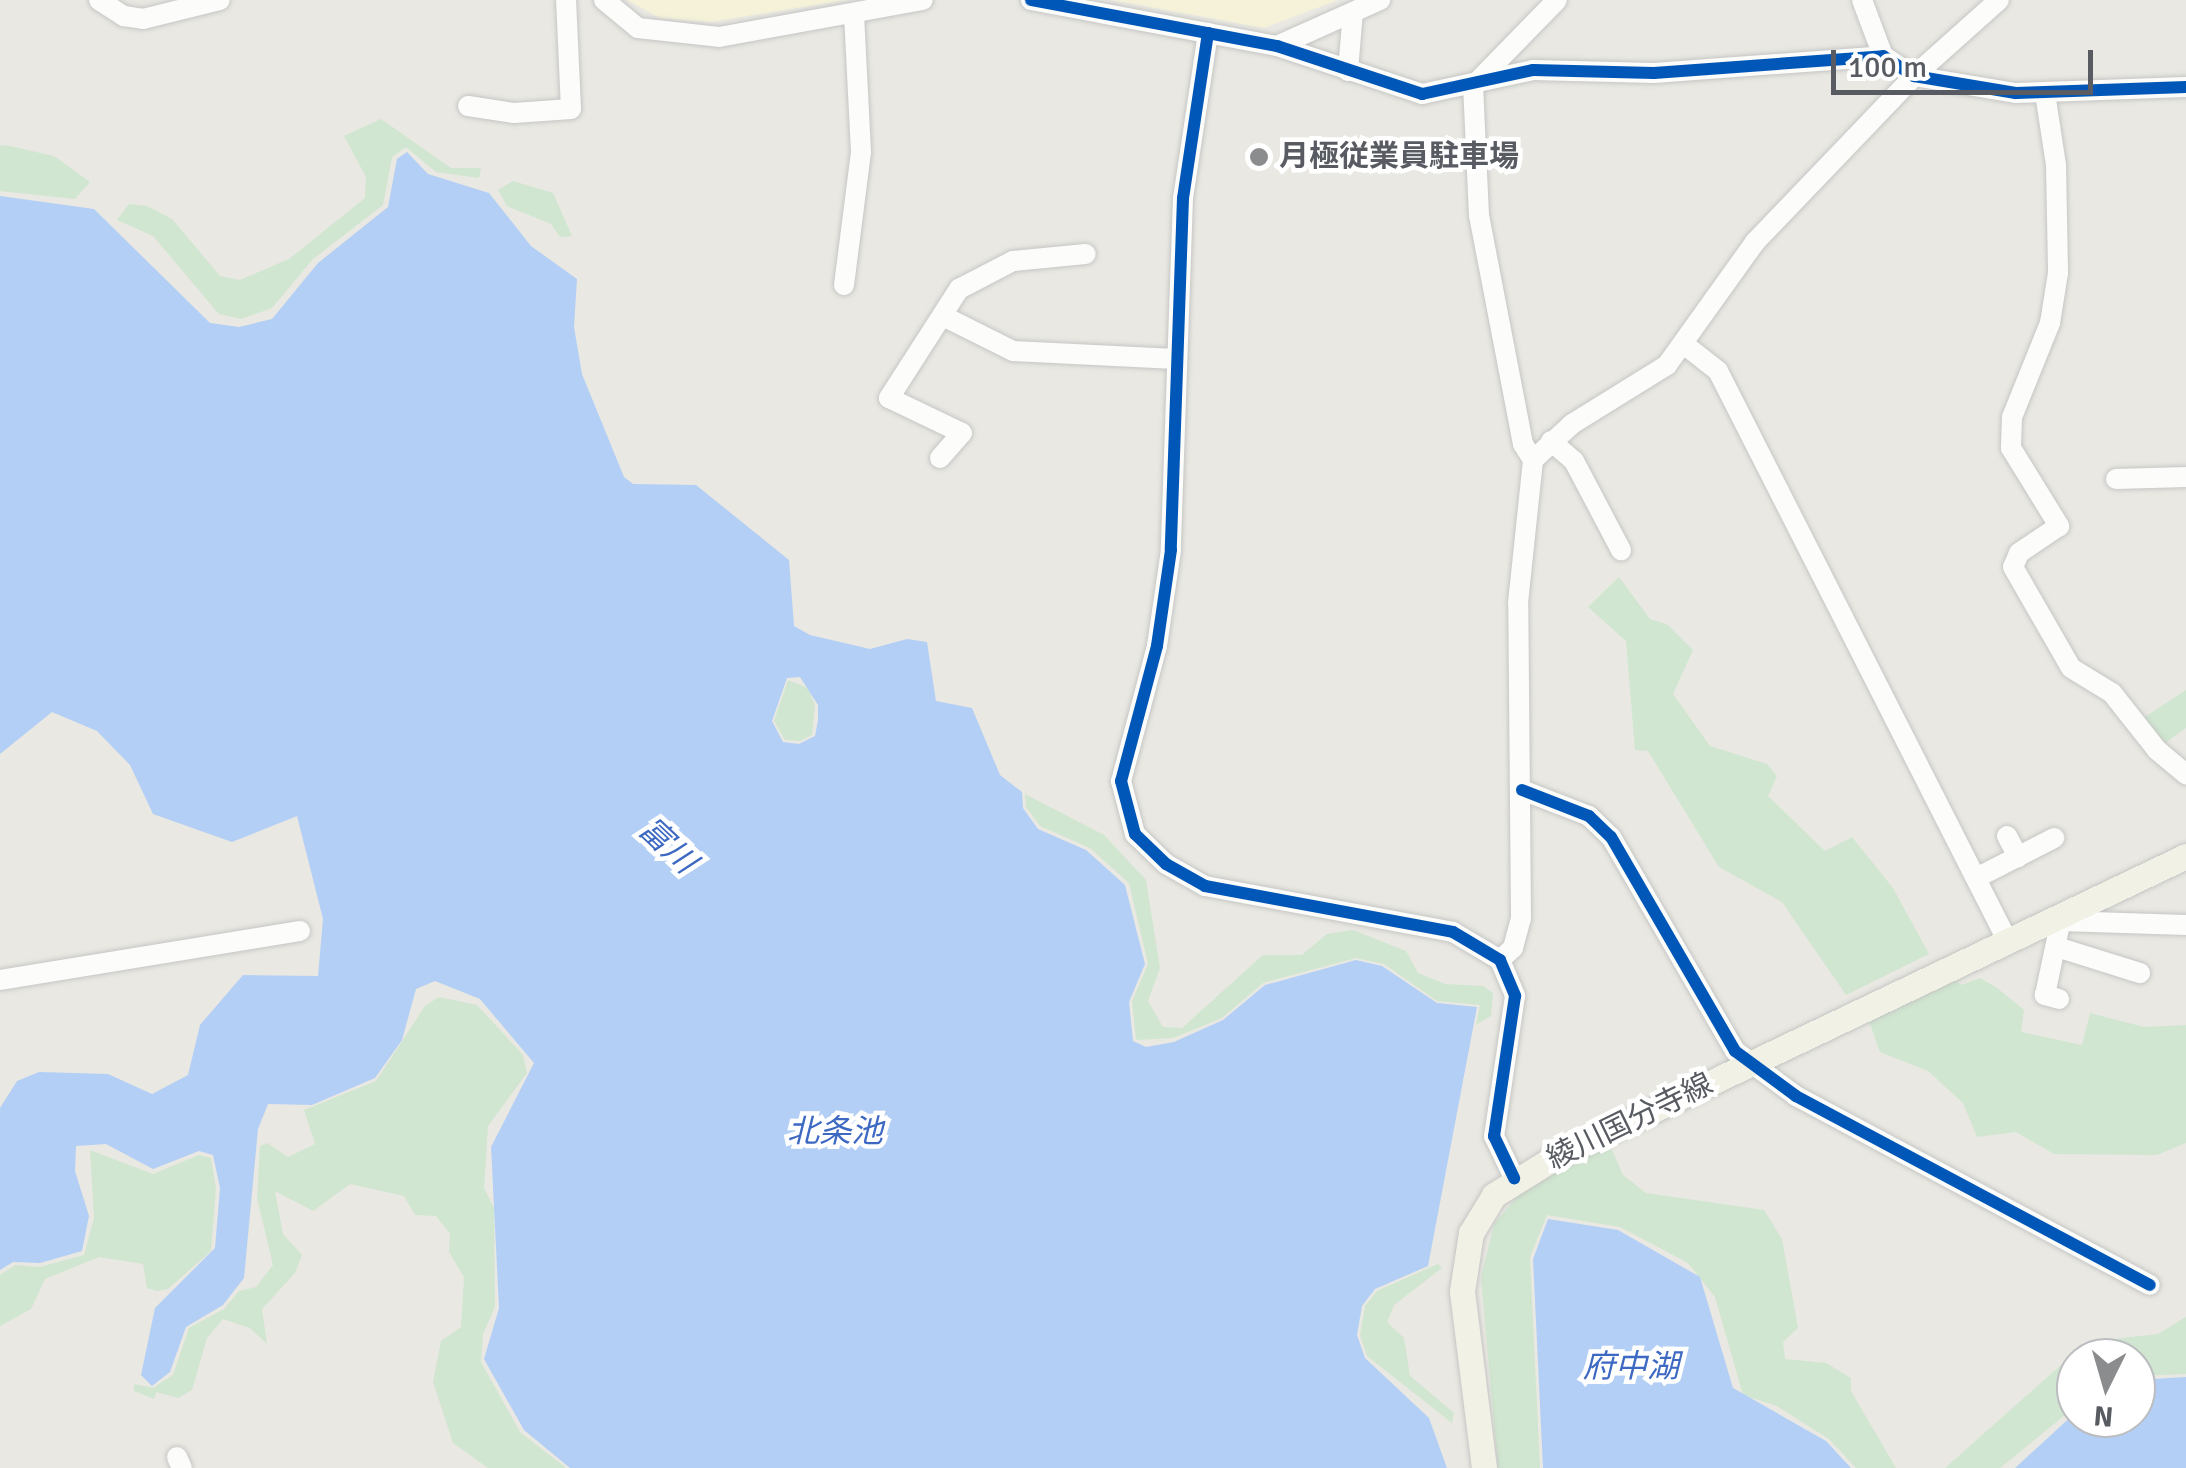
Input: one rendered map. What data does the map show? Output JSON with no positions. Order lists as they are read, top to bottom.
{
  "streets": {
    "main road": ["綾川国分寺線"]
  },
  "water": ["富川", "北条池", "府中湖"],
  "places": ["月極従業員駐車場"],
  "scale_bar": "100 m",
  "north": "bottom"
}
